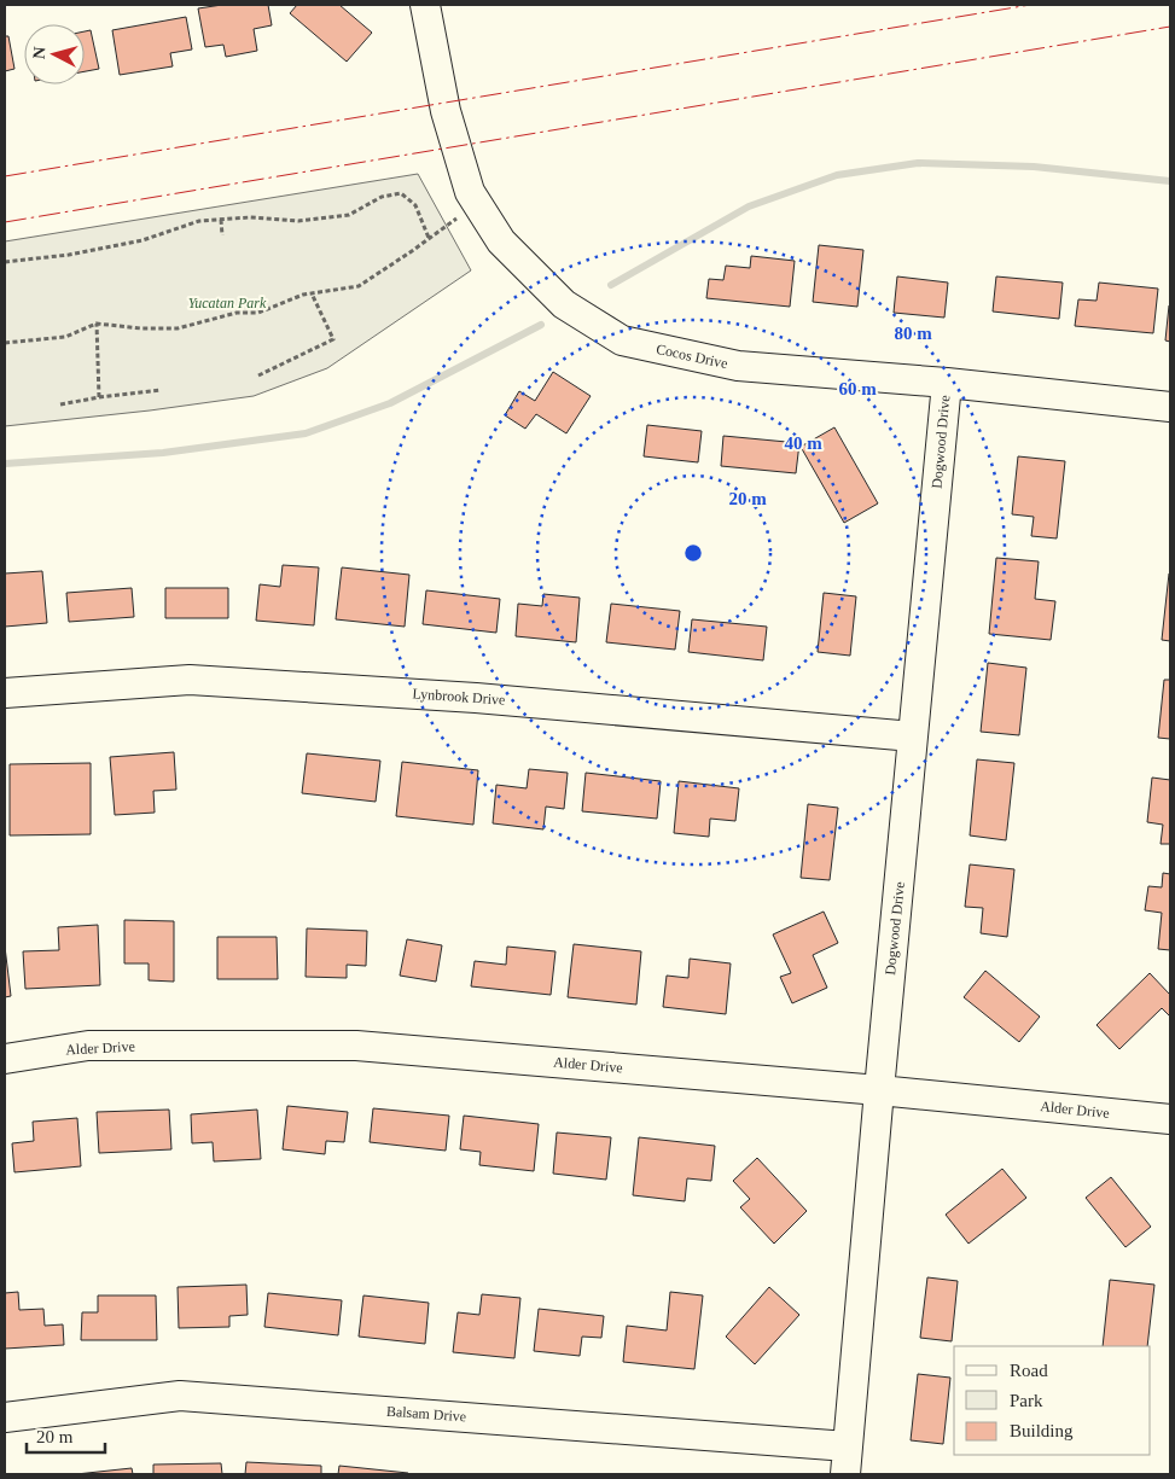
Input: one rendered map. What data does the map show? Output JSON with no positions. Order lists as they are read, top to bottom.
{
  "streets": {
    "street": [
      "Cocos Drive",
      "Dogwood Drive",
      "Lynbrook Drive",
      "Alder Drive",
      "Balsam Drive"
    ]
  },
  "crossings": [
    ["Cocos Drive", "Dogwood Drive"],
    ["Dogwood Drive", "Lynbrook Drive"],
    ["Dogwood Drive", "Alder Drive"],
    ["Dogwood Drive", "Balsam Drive"]
  ],
  "parks": ["Yucatan Park"],
  "legend": ["Road", "Park", "Building"],
  "scale_bar": "20 m",
  "north": "left",
  "rings": [
    "80 m",
    "60 m",
    "40 m",
    "20 m"
  ]
}
